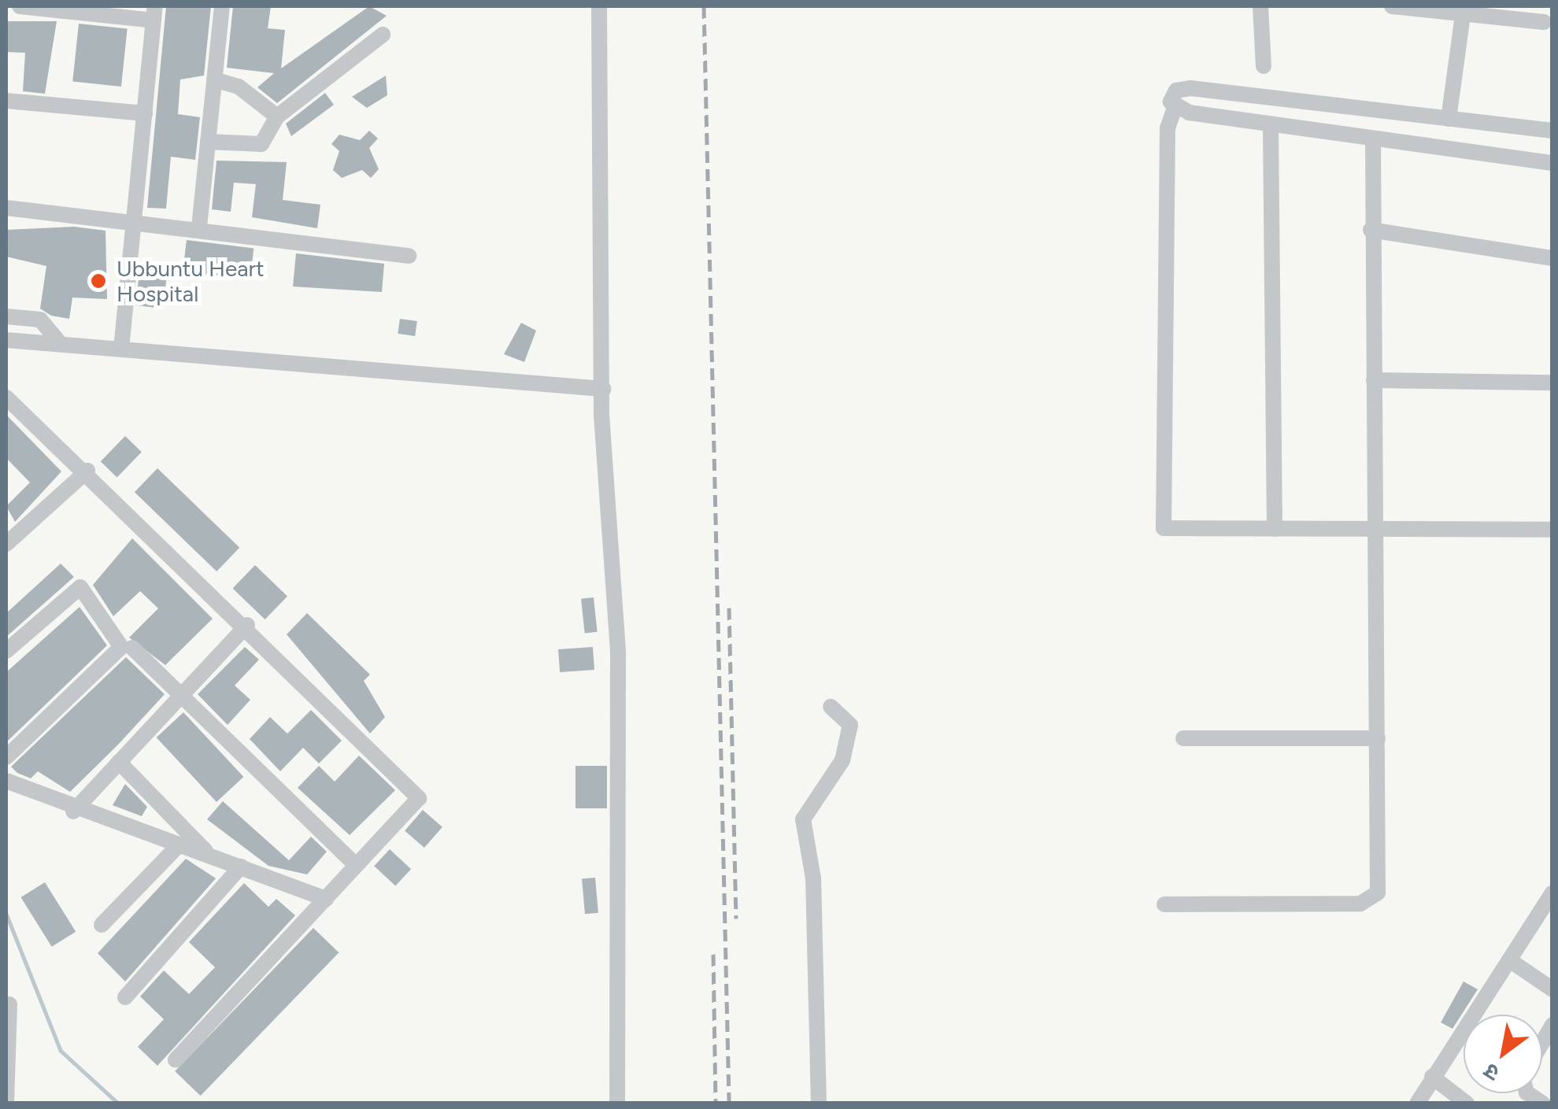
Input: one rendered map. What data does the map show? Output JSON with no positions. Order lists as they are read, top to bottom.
{
  "places": ["Ubbuntu Heart Hospital"],
  "north": "bottom left"
}
